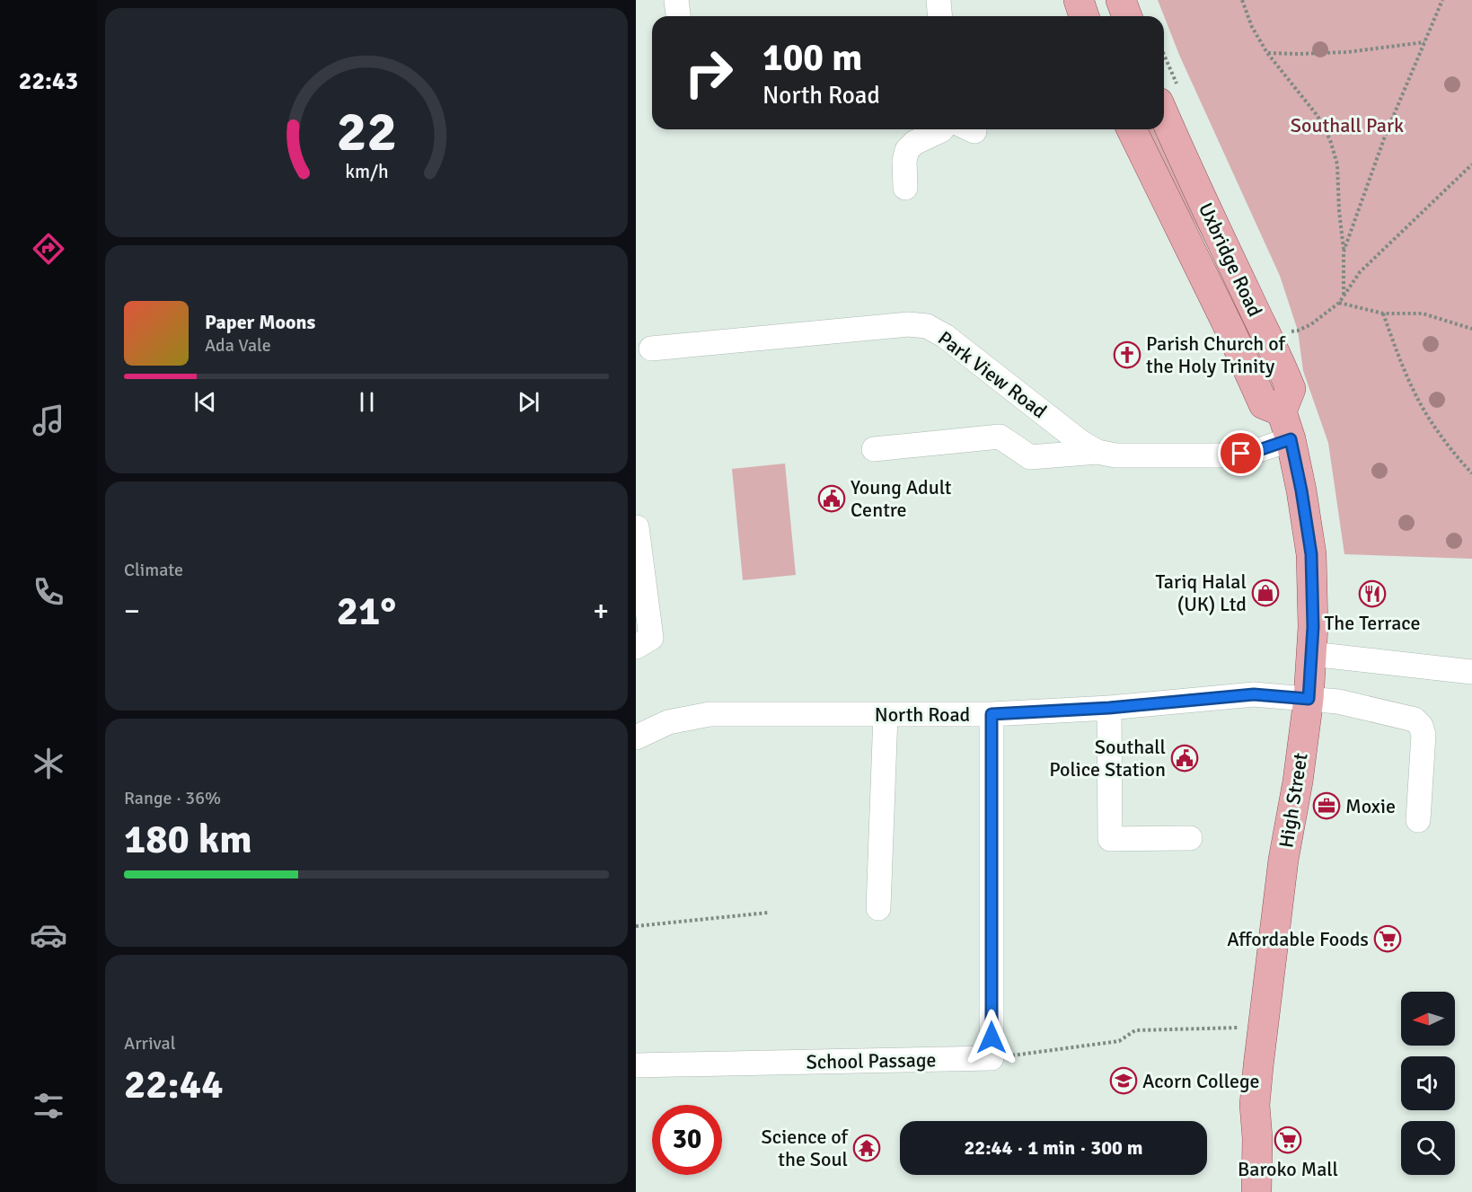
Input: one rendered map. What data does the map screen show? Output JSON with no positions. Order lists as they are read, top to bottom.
{
  "streets": {
    "main road": ["Uxbridge Road", "High Street"],
    "street": ["Park View Road", "North Road", "School Passage"]
  },
  "crossings": [
    ["Uxbridge Road", "High Street"],
    ["Park View Road", "High Street"],
    ["North Road", "High Street"]
  ],
  "parks": ["Southall Park"],
  "places": {
    "church": ["Parish Church of the Holy Trinity"],
    "public building": ["Young Adult Centre", "Southall Police Station"],
    "shop": ["Tariq Halal (UK) Ltd"],
    "restaurant": ["The Terrace"],
    "office": ["Moxie"],
    "supermarket": ["Affordable Foods", "Baroko Mall"],
    "school or university": ["Acorn College"],
    "temple": ["Science of the Soul"]
  },
  "north": "left",
  "page": {
    "tabs": "22:43",
    "turn": ["100 m", "North Road"],
    "song": ["Paper Moons", "Ada Vale"],
    "tile": [
      "Climate",
      ["Range · 36%", "180 km"],
      ["Arrival", "22:44"]
    ],
    "heat": ["−", "21°", "+"],
    "limit": "30",
    "trip": "22:44 · 1 min · 300 m",
    "gauge": ["22", "km/h"]
  }
}
